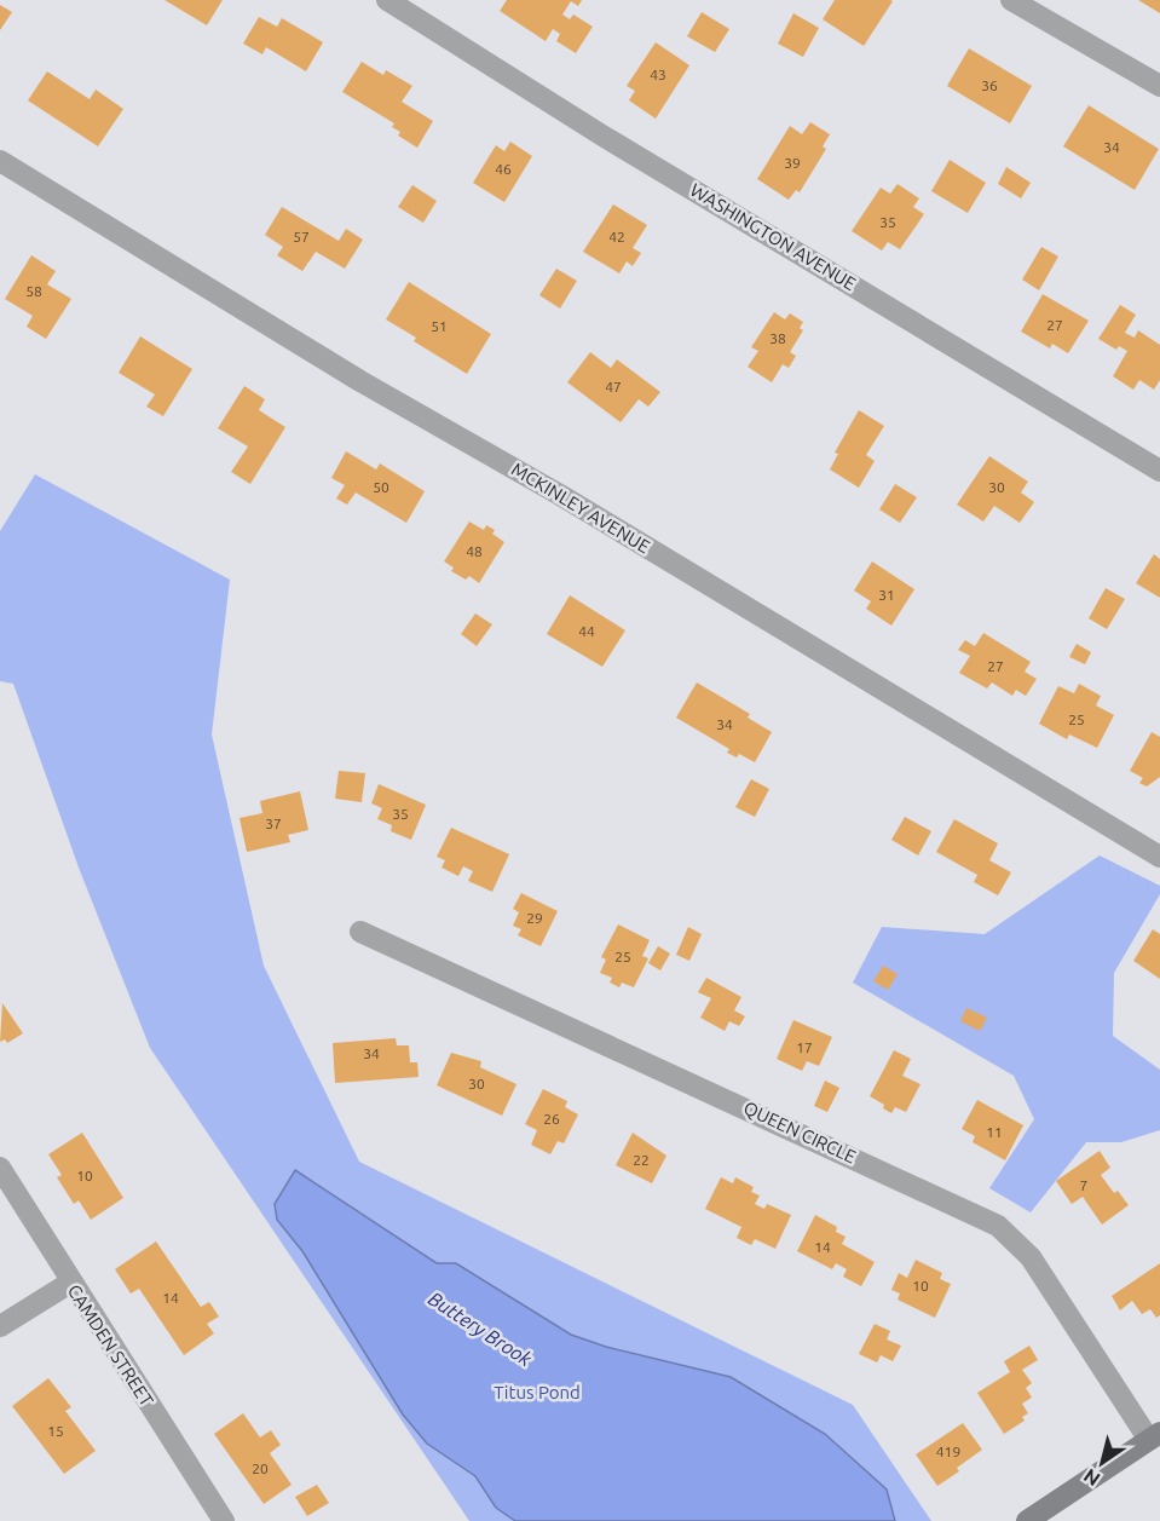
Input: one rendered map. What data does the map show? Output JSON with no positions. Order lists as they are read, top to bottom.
{
  "streets": {
    "street": [
      "WASHINGTON AVENUE",
      "MCKINLEY AVENUE",
      "QUEEN CIRCLE",
      "CAMDEN STREET"
    ]
  },
  "water": ["Buttery Brook"],
  "parks": ["Titus Pond"],
  "house_numbers": [
    "43",
    "36",
    "34",
    "39",
    "46",
    "35",
    "57",
    "42",
    "58",
    "27",
    "51",
    "38",
    "47",
    "50",
    "30",
    "48",
    "31",
    "44",
    "27",
    "25",
    "34",
    "35",
    "37",
    "29",
    "25",
    "17",
    "34",
    "30",
    "26",
    "11",
    "22",
    "10",
    "7",
    "14",
    "10",
    "14",
    "15",
    "419",
    "20"
  ],
  "north": "bottom left"
}
